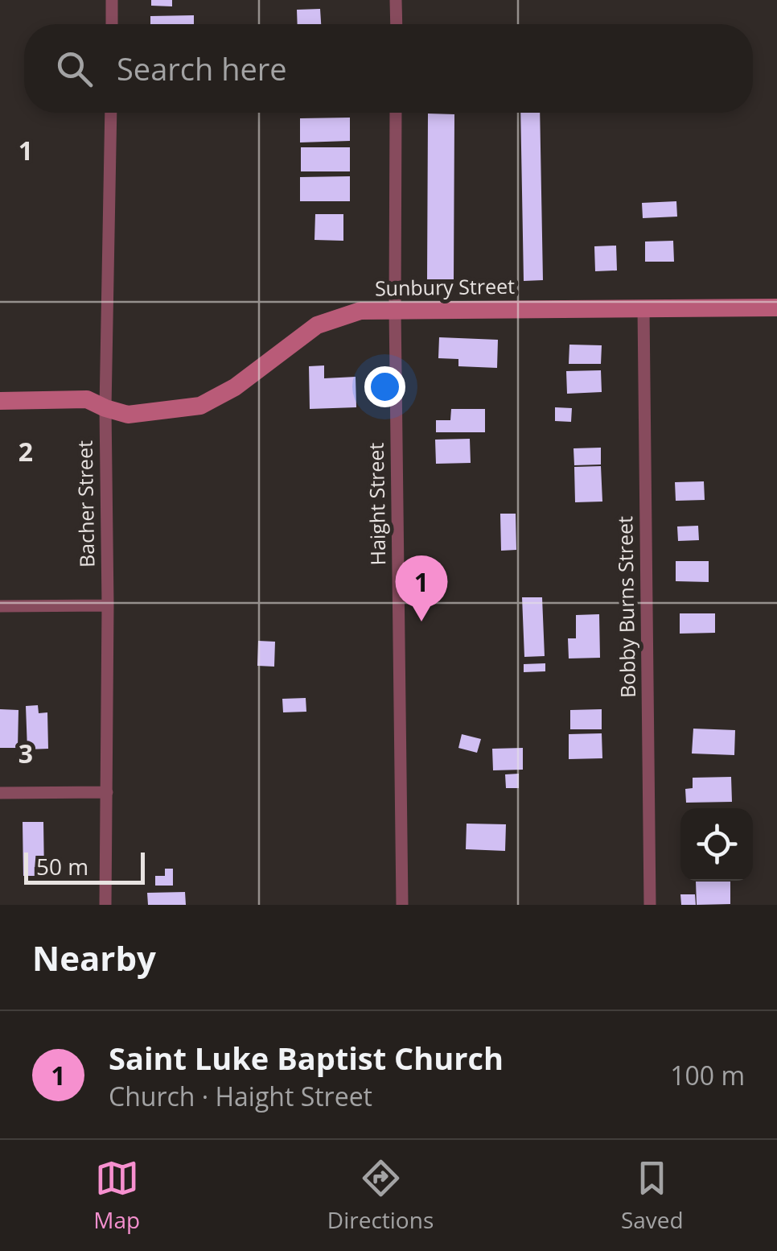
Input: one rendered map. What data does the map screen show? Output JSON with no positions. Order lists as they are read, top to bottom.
{
  "streets": {
    "street": [
      "Sunbury Street",
      "Bacher Street",
      "Haight Street",
      "Bobby Burns Street"
    ]
  },
  "crossings": [
    ["Sunbury Street", "Bacher Street"],
    ["Sunbury Street", "Haight Street"],
    ["Sunbury Street", "Bobby Burns Street"]
  ],
  "scale_bar": "50 m",
  "page": {
    "search": "Search here",
    "pins": "1",
    "scale": "50 m",
    "heading": "Nearby",
    "list": [
      {
        "mark": "1",
        "name": "Saint Luke Baptist Church",
        "note": "Church · Haight Street",
        "value": "100 m"
      }
    ],
    "nav": ["Map", "Directions", "Saved"]
  },
  "grid": {
    "rows": ["1", "2", "3"]
  }
}
